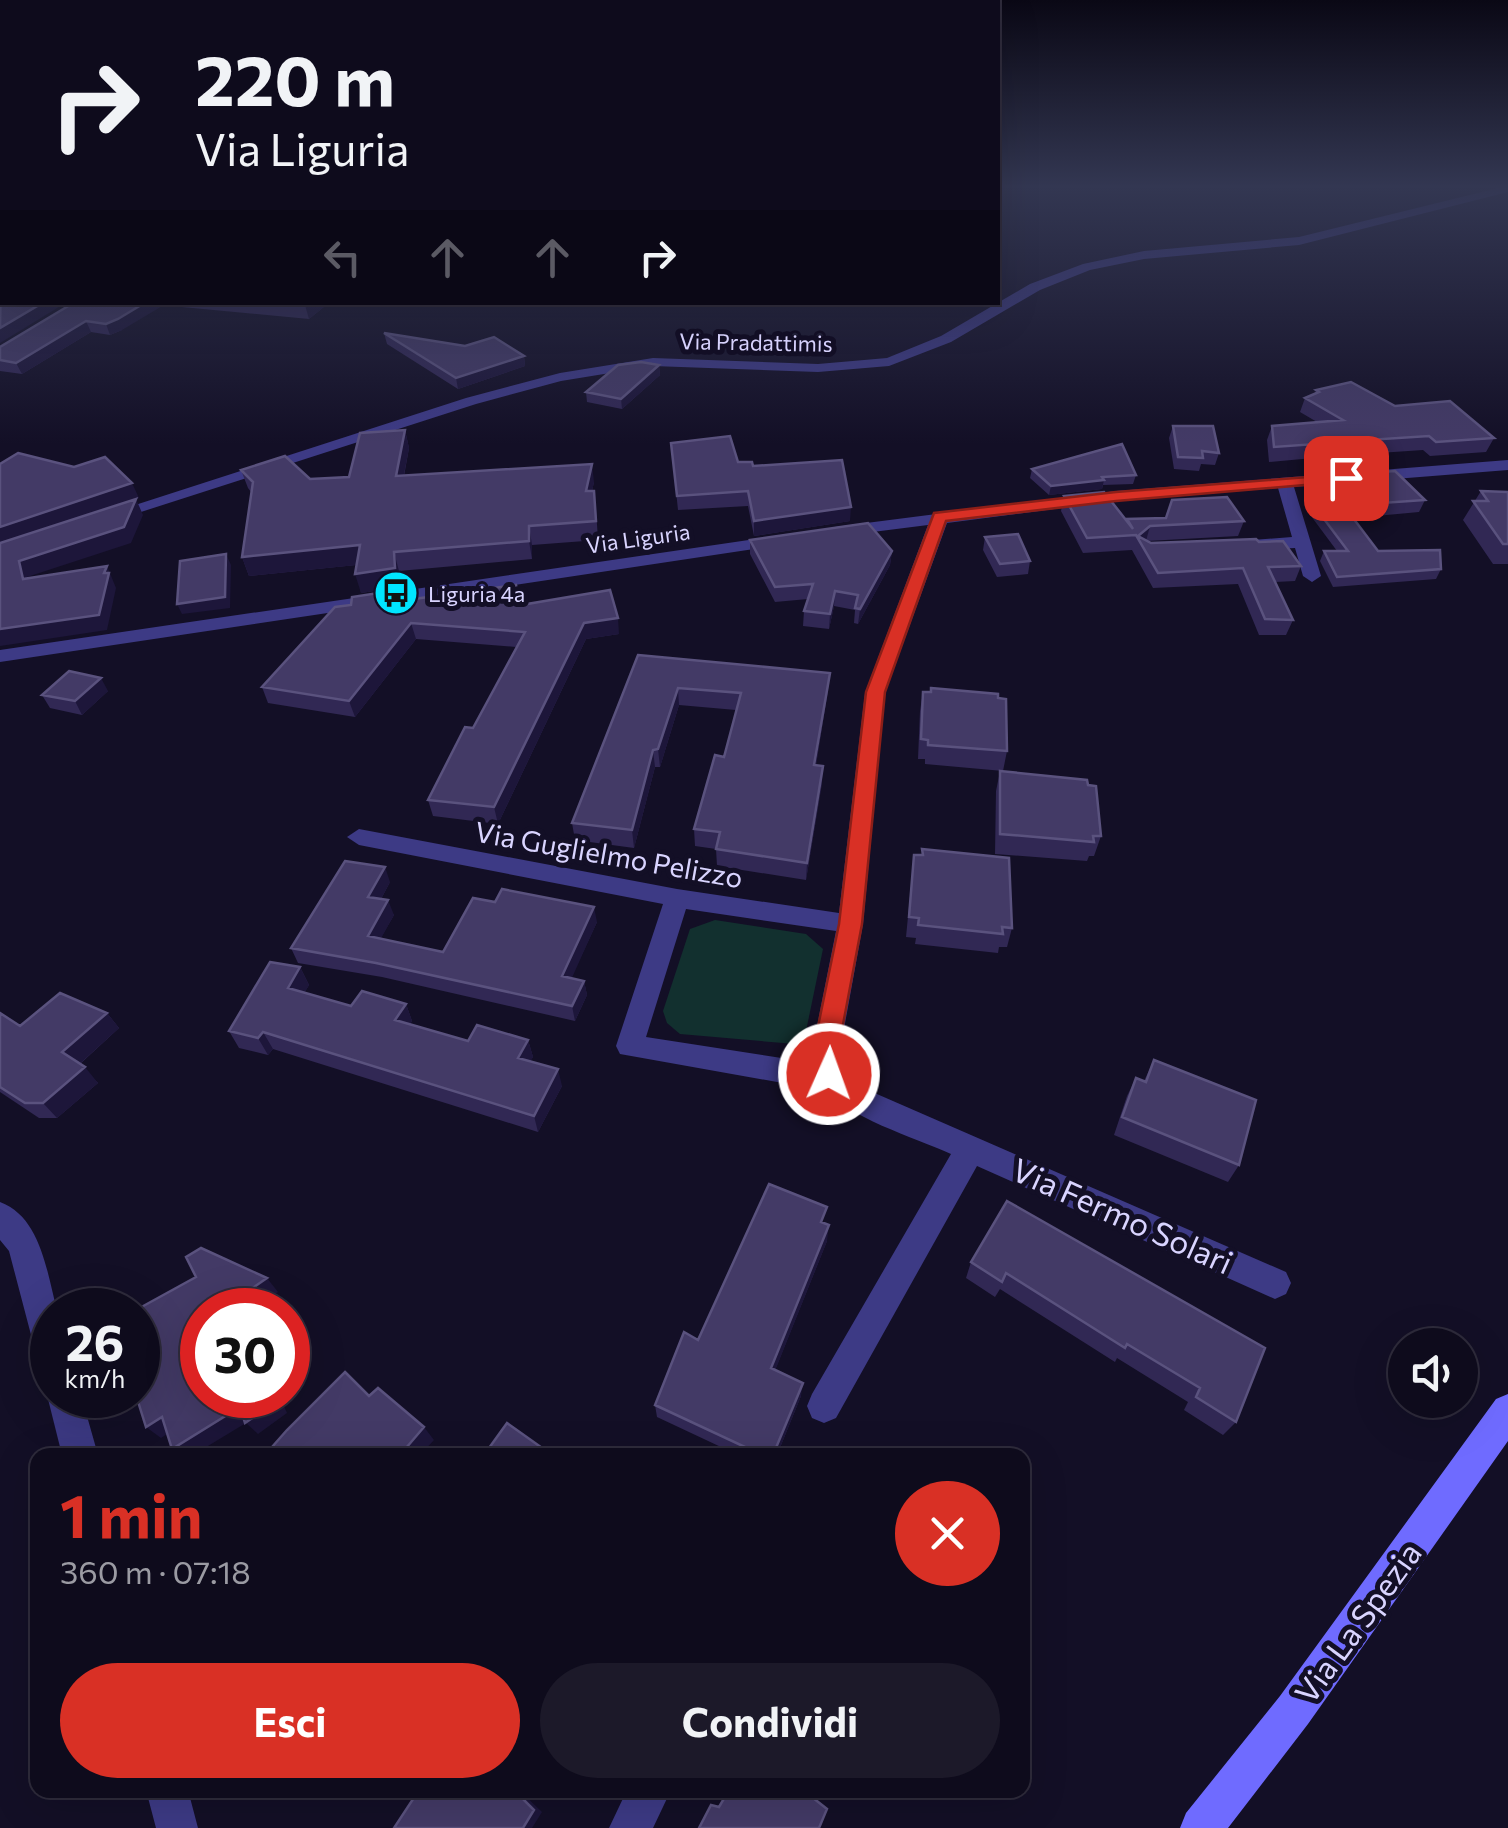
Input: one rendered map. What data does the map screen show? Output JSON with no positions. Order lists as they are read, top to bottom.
{
  "streets": {
    "main road": ["Via La Spezia"],
    "street": [
      "Via Pradattimis",
      "Via Liguria",
      "Via Guglielmo Pelizzo",
      "Via Fermo Solari"
    ]
  },
  "places": {
    "bus stop": ["Liguria 4a"]
  },
  "page": {
    "turn": ["220 m", "Via Liguria"],
    "speed": "26 km/h",
    "limit": "30",
    "heading": ["1 min", "360 m · 07:18"],
    "buttons": ["Esci", "Condividi"]
  }
}
